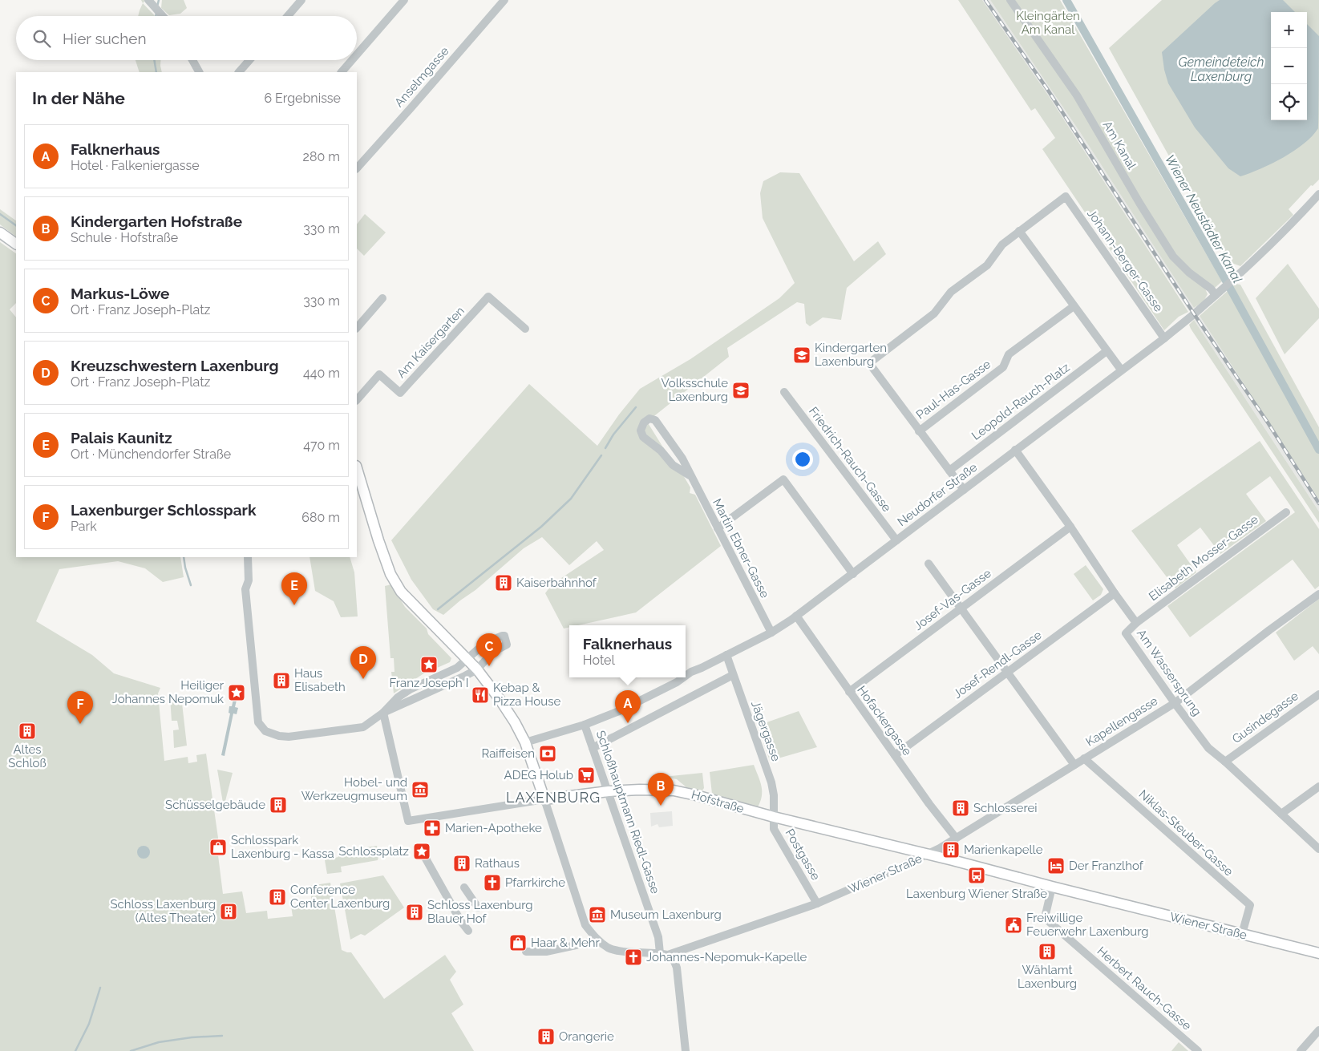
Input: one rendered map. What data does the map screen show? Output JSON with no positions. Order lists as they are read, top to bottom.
{
  "streets": {
    "main road": ["Hofstraße", "Wiener Straße"],
    "street": [
      "Anselmgasse",
      "Am Kanal",
      "Johann-Berger-Gasse",
      "Am Kaisergarten",
      "Paul-Has-Gasse",
      "Leopold-Rauch-Platz",
      "Friedrich-Rauch-Gasse",
      "Neudorfer Straße",
      "Martin Ebner-Gasse",
      "Elisabeth Mosser-Gasse",
      "Josef-Vas-Gasse",
      "Josef-Rendl-Gasse",
      "Am Wassersprung",
      "Gusindegasse",
      "Hofackergasse",
      "Kapellengasse",
      "Jägergasse",
      "Schloßhauptmann Riedl-Gasse",
      "Niklas-Steuber-Gasse",
      "Postgasse",
      "Herbert Rauch-Gasse"
    ]
  },
  "crossings": [
    ["Am Kanal", "Neudorfer Straße"],
    ["Johann-Berger-Gasse", "Neudorfer Straße"],
    ["Friedrich-Rauch-Gasse", "Neudorfer Straße"],
    ["Neudorfer Straße", "Martin Ebner-Gasse"],
    ["Neudorfer Straße", "Am Wassersprung"],
    ["Neudorfer Straße", "Hofackergasse"],
    ["Neudorfer Straße", "Jägergasse"],
    ["Neudorfer Straße", "Schloßhauptmann Riedl-Gasse"],
    ["Elisabeth Mosser-Gasse", "Am Wassersprung"],
    ["Josef-Vas-Gasse", "Am Wassersprung"],
    ["Josef-Vas-Gasse", "Hofackergasse"],
    ["Josef-Rendl-Gasse", "Am Wassersprung"],
    ["Josef-Rendl-Gasse", "Hofackergasse"],
    ["Am Wassersprung", "Gusindegasse"],
    ["Am Wassersprung", "Kapellengasse"],
    ["Hofackergasse", "Kapellengasse"],
    ["Kapellengasse", "Hofstraße"],
    ["Kapellengasse", "Niklas-Steuber-Gasse"],
    ["Kapellengasse", "Wiener Straße"],
    ["Jägergasse", "Hofstraße"],
    ["Jägergasse", "Postgasse"],
    ["Hofstraße", "Schloßhauptmann Riedl-Gasse"],
    ["Hofstraße", "Postgasse"],
    ["Hofstraße", "Wiener Straße"],
    ["Schloßhauptmann Riedl-Gasse", "Wiener Straße"],
    ["Niklas-Steuber-Gasse", "Wiener Straße"],
    ["Postgasse", "Wiener Straße"],
    ["Wiener Straße", "Herbert Rauch-Gasse"]
  ],
  "districts": ["LAXENBURG"],
  "water": ["Gemeindeteich Laxenburg", "Wiener Neustädter Kanal"],
  "parks": ["Kleingärten Am Kanal"],
  "places": {
    "school or university": ["Kindergarten Laxenburg", "Volksschule Laxenburg"],
    "building": [
      "Kaiserbahnhof",
      "Haus Elisabeth",
      "Altes Schloß",
      "Schüsselgebäude",
      "Schlosserei",
      "Marienkapelle",
      "Rathaus",
      "Conference Center Laxenburg",
      "Schloss Laxenburg (Altes Theater)",
      "Schloss Laxenburg Blauer Hof",
      "Wählamt Laxenburg",
      "Orangerie"
    ],
    "place": ["Franz Joseph I", "Heiliger Johannes Nepomuk", "Schlossplatz"],
    "restaurant": ["Kebap & Pizza House"],
    "bank": ["Raiffeisen"],
    "supermarket": ["ADEG Holub"],
    "museum": ["Hobel- und Werkzeugmuseum", "Museum Laxenburg"],
    "pharmacy": ["Marien-Apotheke"],
    "shop": ["Schlosspark Laxenburg - Kassa", "Haar & Mehr"],
    "hotel": ["Der Franzlhof"],
    "bus stop": ["Laxenburg Wiener Straße"],
    "church": ["Pfarrkirche", "Johannes-Nepomuk-Kapelle"],
    "public building": ["Freiwillige Feuerwehr Laxenburg"]
  },
  "page": {
    "map_buttons": ["+", "−"],
    "search": "Hier suchen",
    "heading": ["In der Nähe", "6 Ergebnisse"],
    "list": [
      {
        "mark": "A",
        "name": "Falknerhaus",
        "note": "Hotel · Falkeniergasse",
        "value": "280 m"
      },
      {
        "mark": "B",
        "name": "Kindergarten Hofstraße",
        "note": "Schule · Hofstraße",
        "value": "330 m"
      },
      {
        "mark": "C",
        "name": "Markus-Löwe",
        "note": "Ort · Franz Joseph-Platz",
        "value": "330 m"
      },
      {
        "mark": "D",
        "name": "Kreuzschwestern Laxenburg",
        "note": "Ort · Franz Joseph-Platz",
        "value": "440 m"
      },
      {
        "mark": "E",
        "name": "Palais Kaunitz",
        "note": "Ort · Münchendorfer Straße",
        "value": "470 m"
      },
      {
        "mark": "F",
        "name": "Laxenburger Schlosspark",
        "note": "Park",
        "value": "680 m"
      }
    ],
    "pins": [
      "E",
      "C",
      "D",
      "A",
      "F",
      "B"
    ],
    "popup": ["Falknerhaus", "Hotel"]
  }
}
